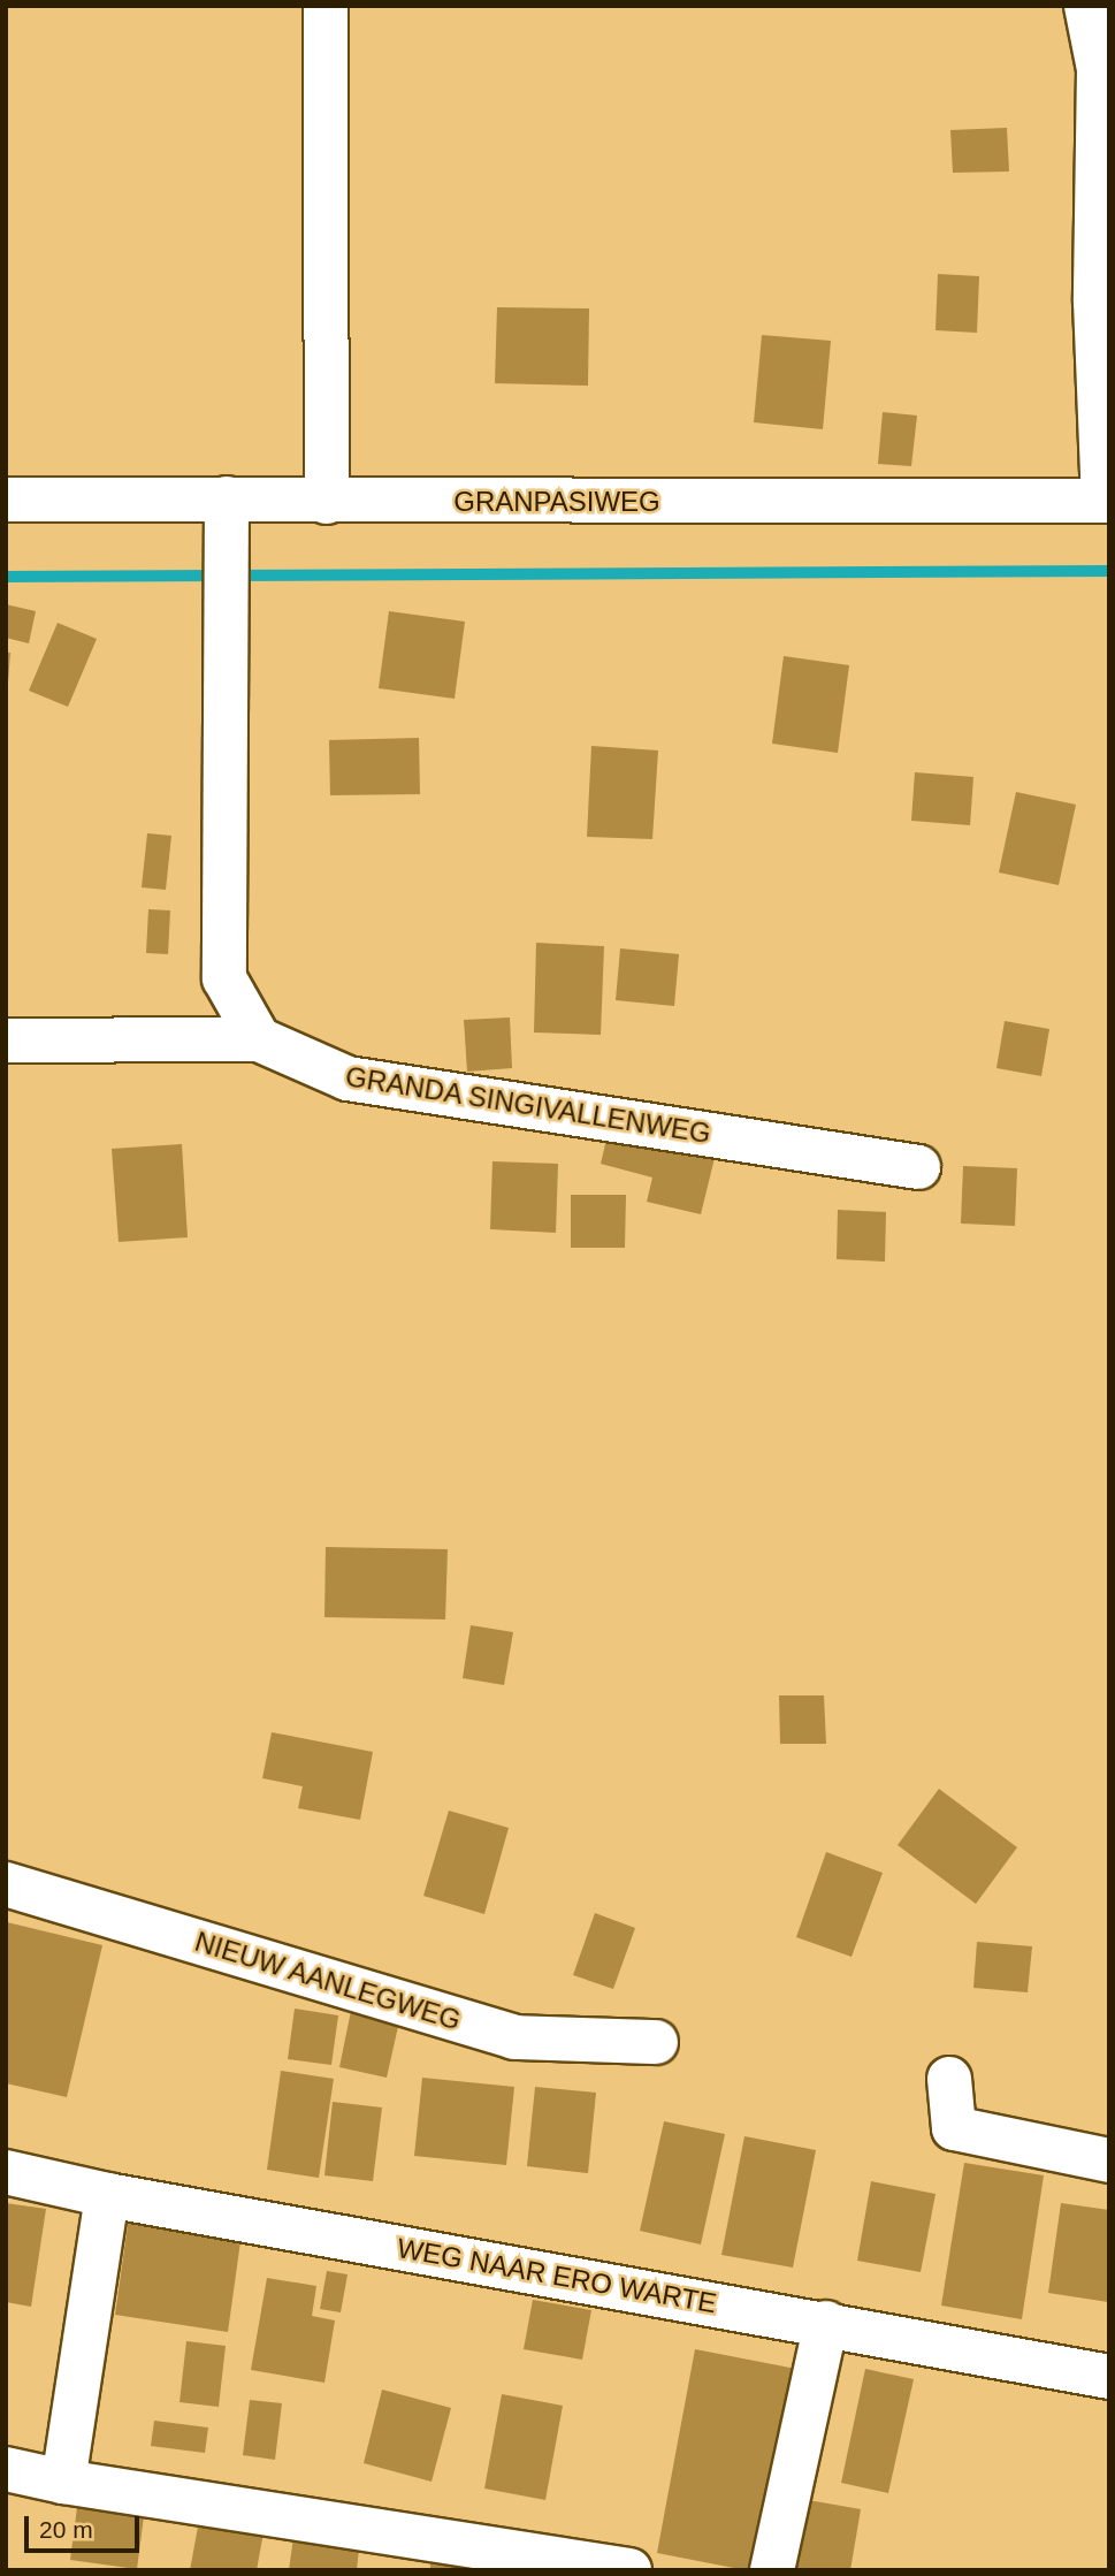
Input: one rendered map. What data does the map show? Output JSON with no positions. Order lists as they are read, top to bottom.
{
  "streets": {
    "street": [
      "GRANPASIWEG",
      "GRANDA SINGIVALLENWEG",
      "NIEUW AANLEGWEG",
      "WEG NAAR ERO WARTE"
    ]
  },
  "scale_bar": "20 m"
}
